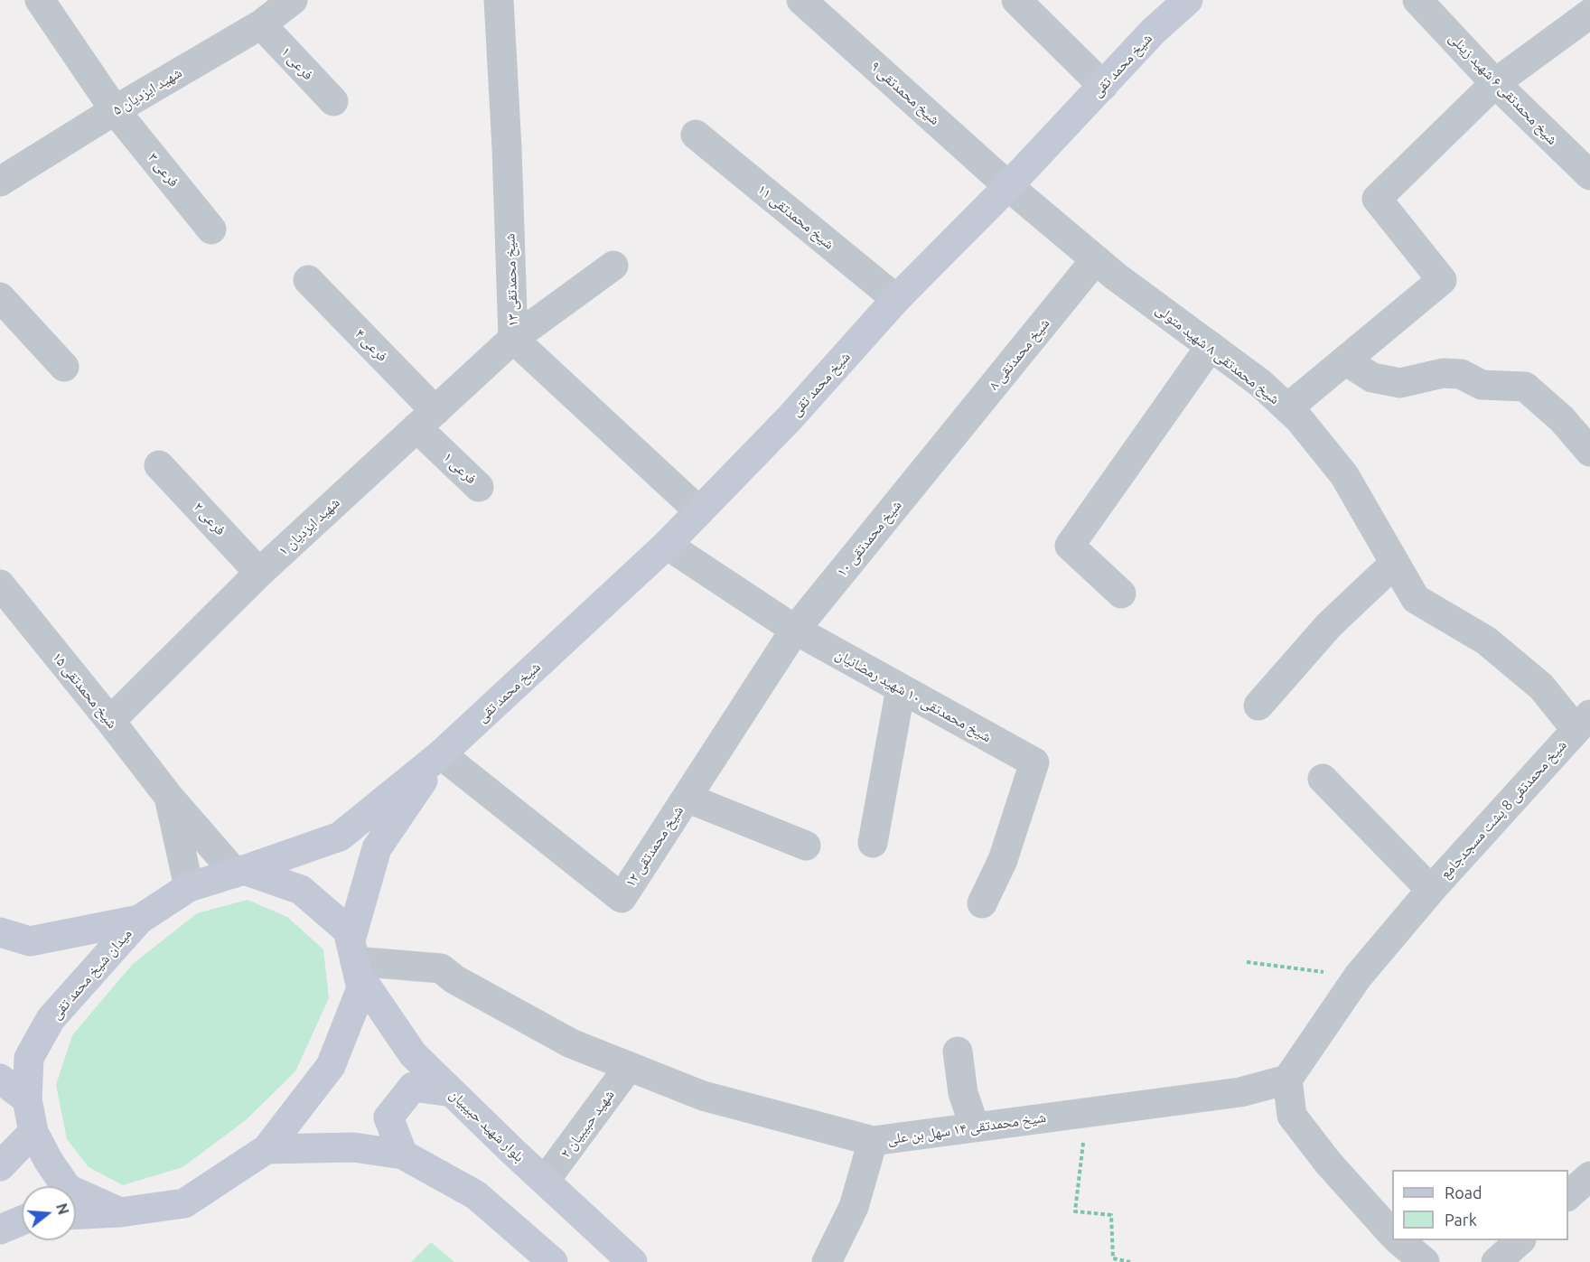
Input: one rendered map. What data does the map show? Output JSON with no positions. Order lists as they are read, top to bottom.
{
  "streets": {
    "main road": ["شیخ محمد تقی", "میدان شیخ محمد تقی", "بلوار شهید حبیبیان"],
    "street": [
      "فرعی ۱",
      "شیخ محمدتقی ۶ شهید زینلی",
      "شهید ایزدیان ۵",
      "شیخ محمدتقی ۹",
      "فرعی ۳",
      "شیخ محمدتقی ۱۱",
      "شیخ محمدتقی ۱۳",
      "فرعی ۴",
      "شیخ محمدتقی ۸",
      "شیخ محمدتقی ۸ شهید متولی",
      "فرعی ۲",
      "شهید ایزدیان ۱",
      "شیخ محمدتقی ۱۰",
      "شیخ محمدتقی ۱۵",
      "شیخ محمدتقی ۱۰ شهید رمضانیان",
      "شیخ محمدتقی 8 پشت مسجدجامع",
      "شیخ محمدتقی ۱۲",
      "شهید حبیبیان ۲",
      "شیخ محمدتقی ۱۴ سهل بن علی"
    ]
  },
  "crossings": [
    ["فرعی ۱", "شهید ایزدیان ۵"],
    ["فرعی ۱", "فرعی ۴"],
    ["فرعی ۱", "شهید ایزدیان ۱"],
    ["شیخ محمد تقی", "شیخ محمدتقی ۹"],
    ["شیخ محمد تقی", "شیخ محمدتقی ۱۱"],
    ["شیخ محمد تقی", "شیخ محمدتقی ۱۳"],
    ["شیخ محمد تقی", "شیخ محمدتقی ۸ شهید متولی"],
    ["شیخ محمد تقی", "شیخ محمدتقی ۱۰ شهید رمضانیان"],
    ["شیخ محمد تقی", "شیخ محمدتقی ۱۲"],
    ["شیخ محمد تقی", "میدان شیخ محمد تقی"],
    ["شهید ایزدیان ۵", "فرعی ۳"],
    ["شیخ محمدتقی ۹", "شیخ محمدتقی ۸ شهید متولی"],
    ["شیخ محمدتقی ۱۳", "شهید ایزدیان ۱"],
    ["فرعی ۴", "شهید ایزدیان ۱"],
    ["شیخ محمدتقی ۸", "شیخ محمدتقی ۸ شهید متولی"],
    ["شیخ محمدتقی ۸", "شیخ محمدتقی ۱۰"],
    ["شیخ محمدتقی ۸ شهید متولی", "شیخ محمدتقی 8 پشت مسجدجامع"],
    ["فرعی ۲", "شهید ایزدیان ۱"],
    ["شهید ایزدیان ۱", "شیخ محمدتقی ۱۵"],
    ["شیخ محمدتقی ۱۰", "شیخ محمدتقی ۱۰ شهید رمضانیان"],
    ["شیخ محمدتقی ۱۰", "شیخ محمدتقی ۱۲"],
    ["شیخ محمدتقی ۱۰ شهید رمضانیان", "شیخ محمدتقی ۱۲"],
    ["شیخ محمدتقی 8 پشت مسجدجامع", "شیخ محمدتقی ۱۴ سهل بن علی"],
    ["شیخ محمدتقی ۱۲", "میدان شیخ محمد تقی"],
    ["شهید حبیبیان ۲", "بلوار شهید حبیبیان"],
    ["شهید حبیبیان ۲", "شیخ محمدتقی ۱۴ سهل بن علی"],
    ["بلوار شهید حبیبیان", "شیخ محمدتقی ۱۴ سهل بن علی"]
  ],
  "legend": ["Road", "Park"],
  "north": "right"
}
